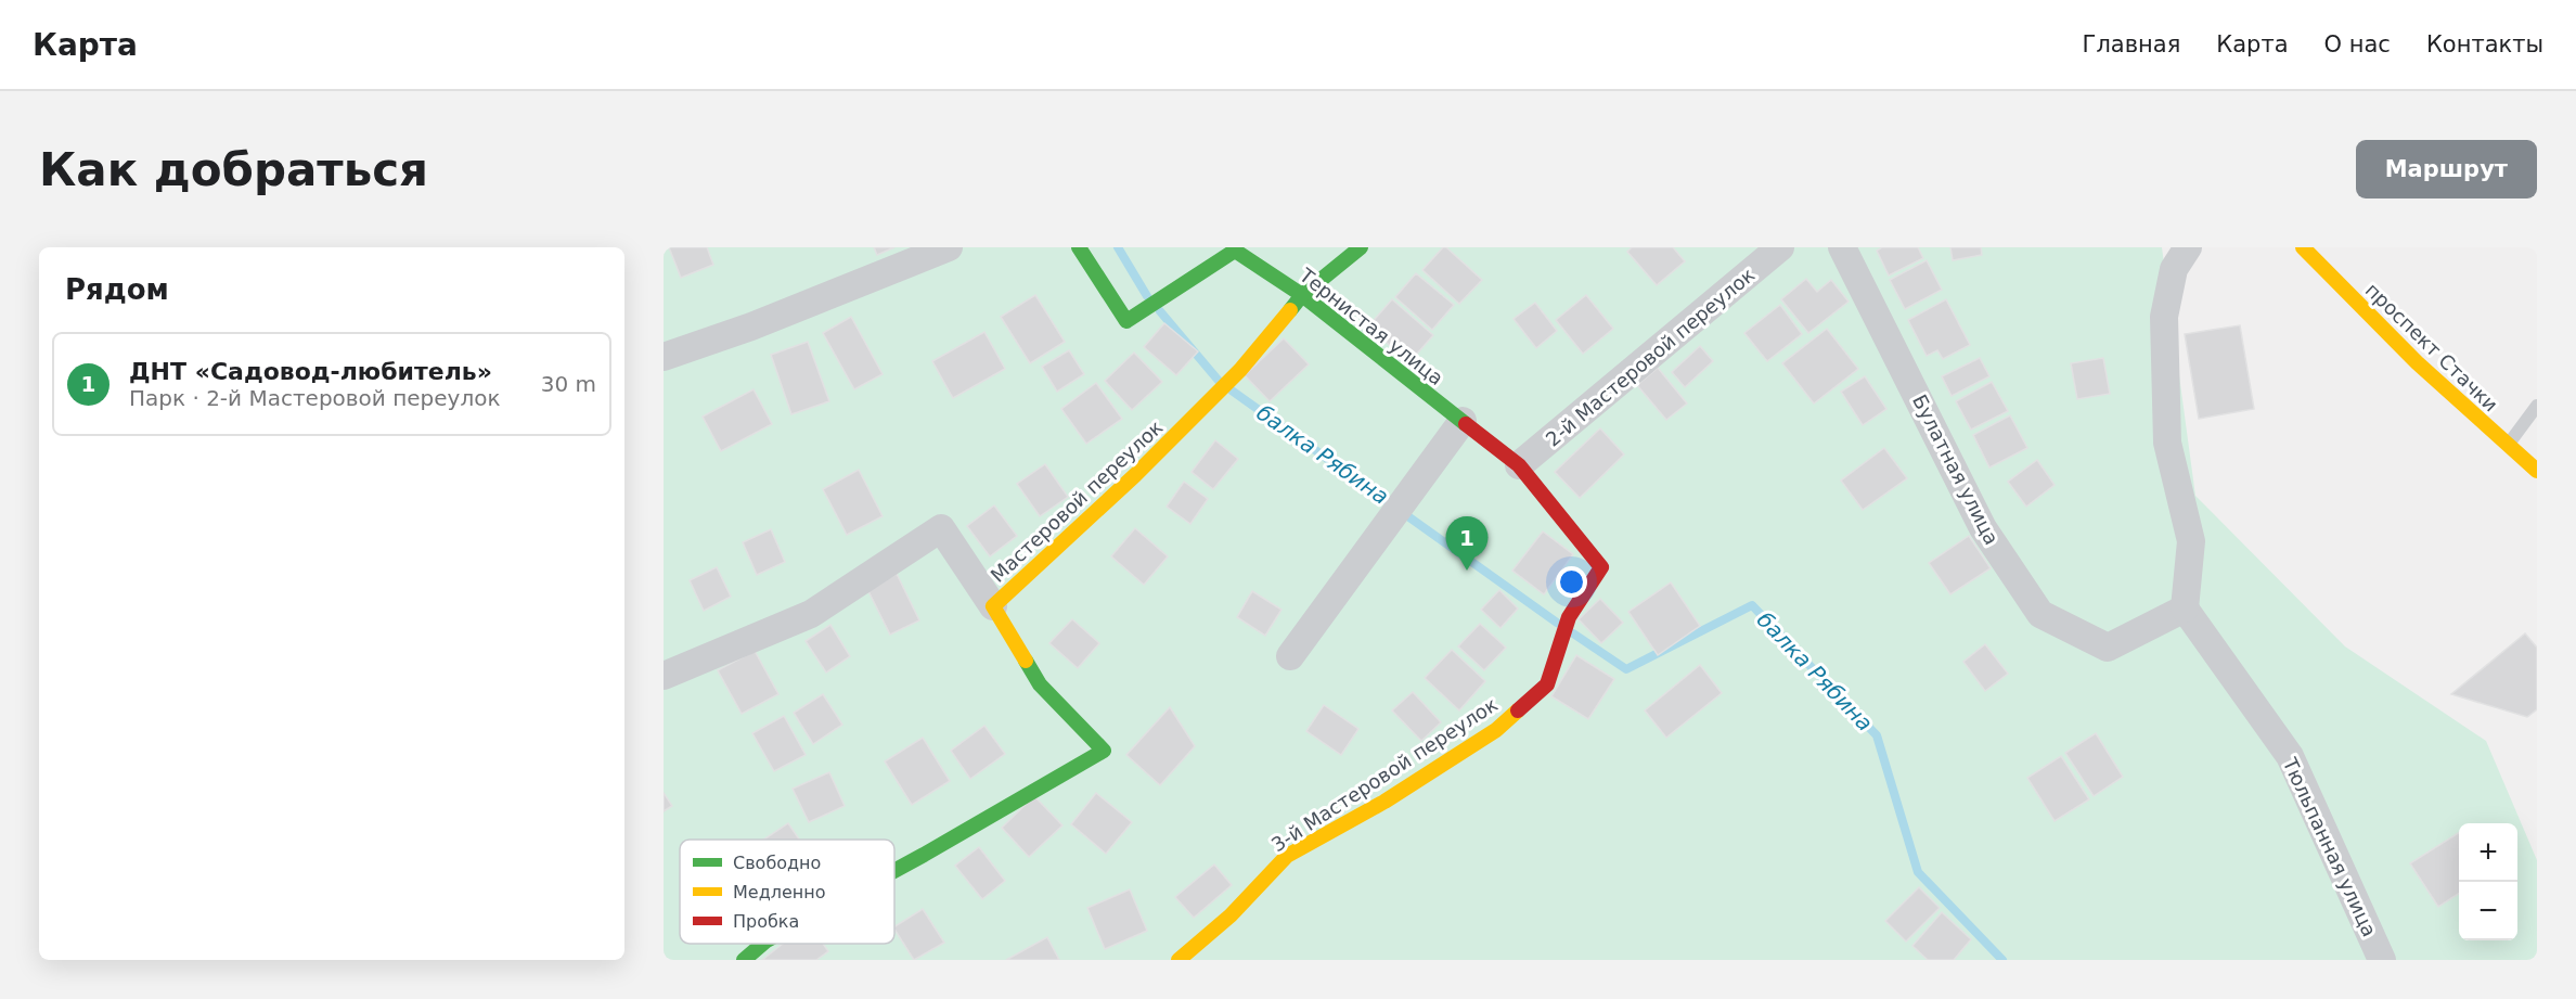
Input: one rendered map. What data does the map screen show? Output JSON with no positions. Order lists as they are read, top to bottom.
{
  "streets": {
    "street": [
      "Тернистая улица",
      "проспект Стачки",
      "2-й Мастеровой переулок",
      "Булатная улица",
      "Мастеровой переулок",
      "3-й Мастеровой переулок",
      "Тюльпанная улица"
    ]
  },
  "crossings": [
    ["Тернистая улица", "2-й Мастеровой переулок"],
    ["Тернистая улица", "Мастеровой переулок"],
    ["Тернистая улица", "3-й Мастеровой переулок"],
    ["Булатная улица", "Тюльпанная улица"]
  ],
  "water": ["балка Рябина"],
  "legend": ["Свободно", "Медленно", "Пробка"],
  "page": {
    "header": "Карта",
    "nav": [
      "Главная",
      "Карта",
      "О нас",
      "Контакты"
    ],
    "buttons": "Маршрут",
    "title": "Как добраться",
    "heading": "Рядом",
    "list": [
      {
        "mark": "1",
        "name": "ДНТ «Садовод-любитель»",
        "note": "Парк · 2-й Мастеровой переулок",
        "value": "30 m"
      }
    ],
    "pins": "1",
    "map_buttons": ["+", "−"]
  }
}
